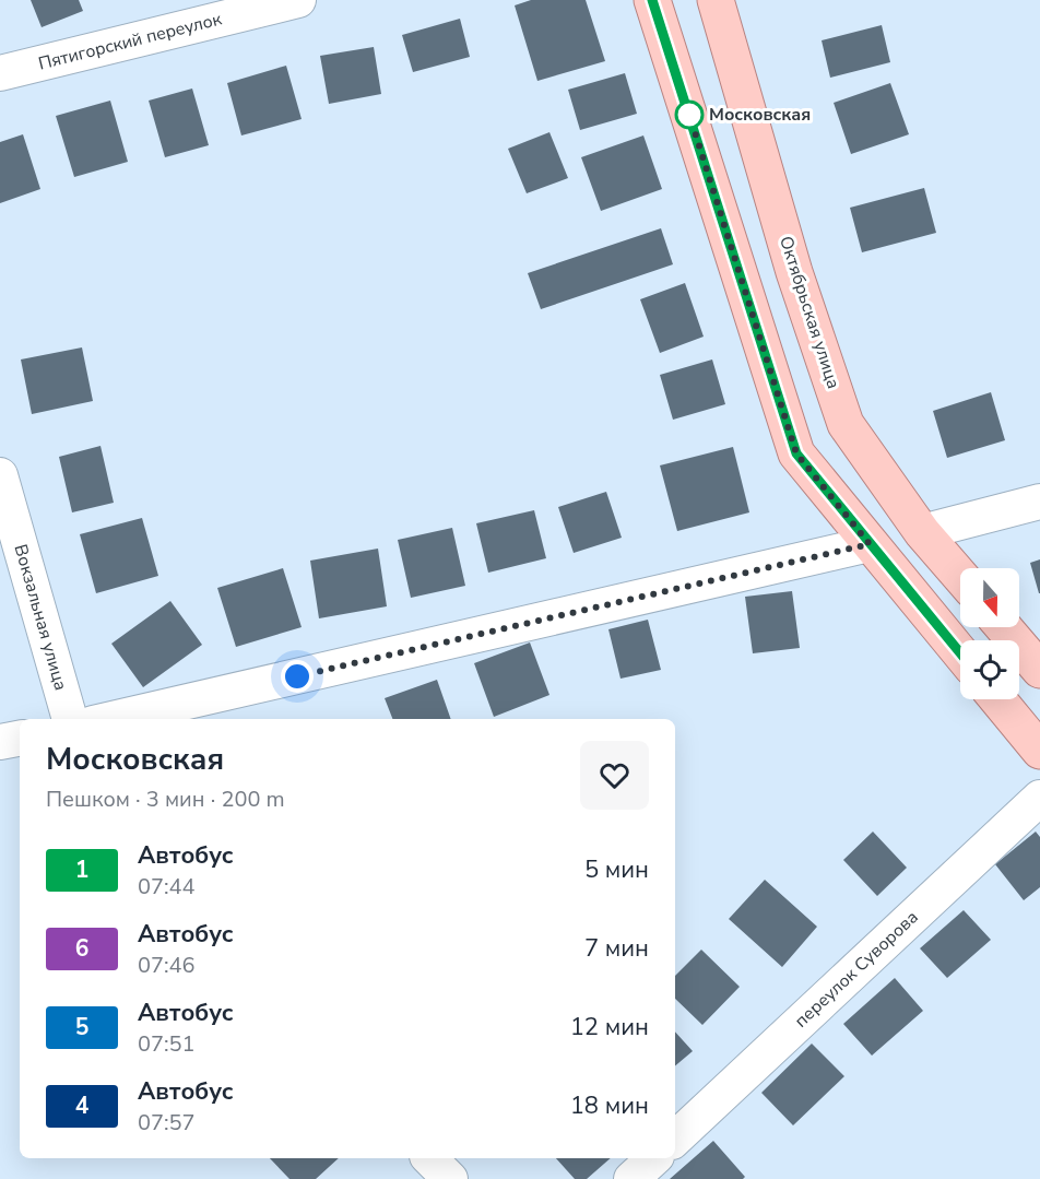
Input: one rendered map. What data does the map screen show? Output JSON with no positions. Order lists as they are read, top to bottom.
{
  "streets": {
    "main road": ["Октябрьская улица"],
    "street": ["Пятигорский переулок", "Вокзальная улица", "переулок Суворова"]
  },
  "places": ["Московская"],
  "lines": ["bus line 1"],
  "north": "bottom",
  "page": {
    "heading": ["Московская", "Пешком · 3 мин · 200 m"],
    "list": [
      {
        "mark": "1",
        "name": "Автобус",
        "note": "07:44",
        "value": "5 мин"
      },
      {
        "mark": "6",
        "name": "Автобус",
        "note": "07:46",
        "value": "7 мин"
      },
      {
        "mark": "5",
        "name": "Автобус",
        "note": "07:51",
        "value": "12 мин"
      },
      {
        "mark": "4",
        "name": "Автобус",
        "note": "07:57",
        "value": "18 мин"
      }
    ]
  }
}
